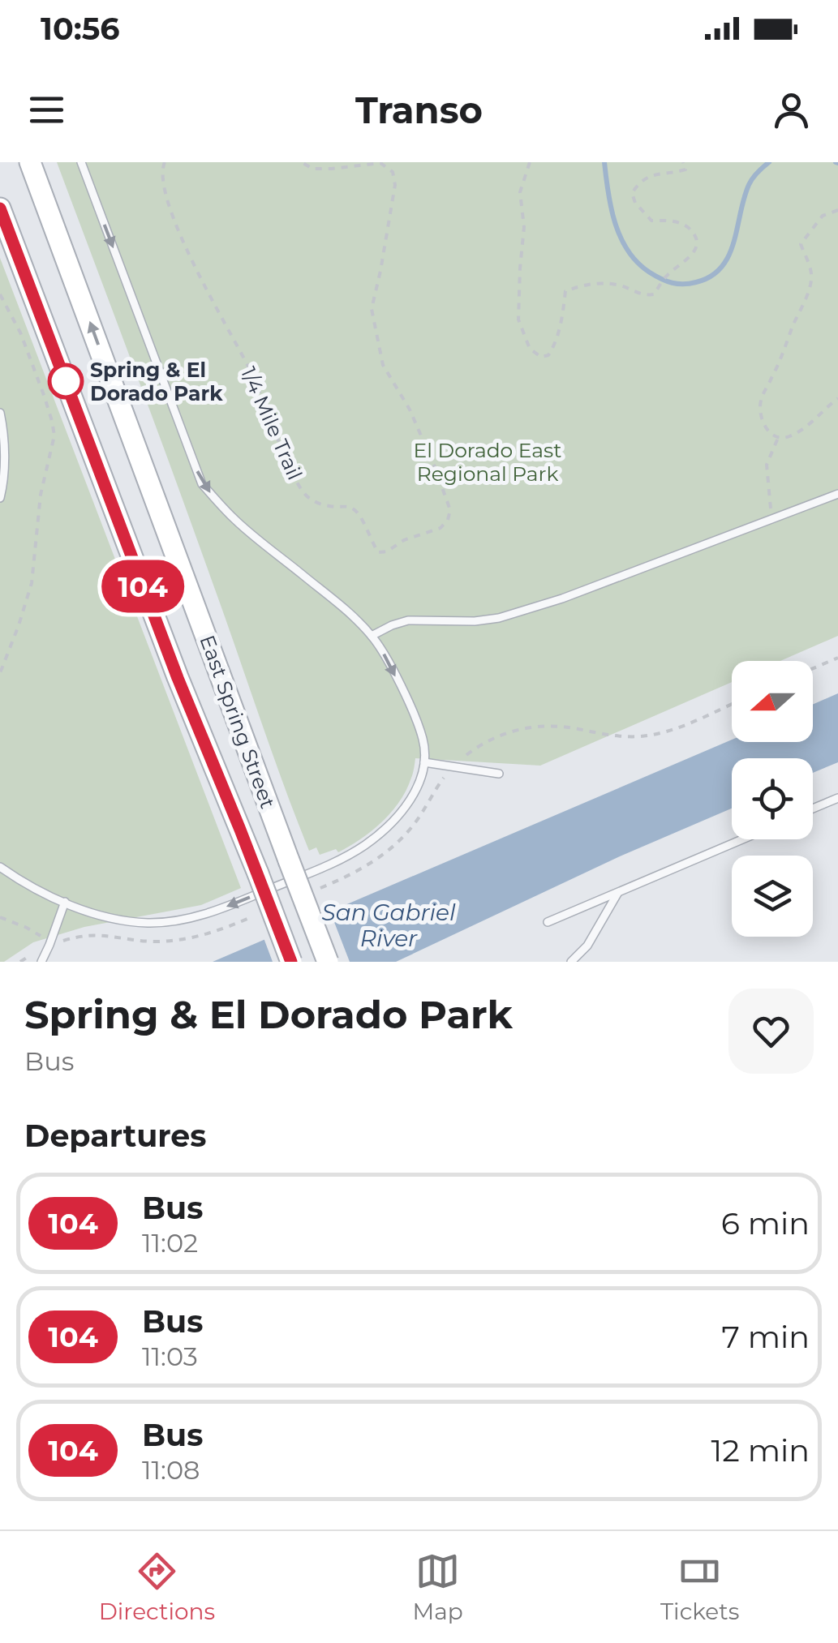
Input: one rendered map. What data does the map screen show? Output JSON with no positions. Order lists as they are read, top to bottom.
{
  "streets": {
    "main road": ["East Spring Street"],
    "path": ["1/4 Mile Trail"]
  },
  "water": ["San Gabriel River"],
  "parks": ["El Dorado East Regional Park"],
  "places": ["Spring & El Dorado Park"],
  "lines": ["bus line 104"],
  "north": "left",
  "page": {
    "status": "10:56",
    "header": "Transo",
    "on_map": "104",
    "heading": [
      ["Spring & El Dorado Park", "Bus"],
      "Departures"
    ],
    "list": [
      {
        "mark": "104",
        "name": "Bus",
        "note": "11:02",
        "value": "6 min"
      },
      {
        "mark": "104",
        "name": "Bus",
        "note": "11:03",
        "value": "7 min"
      },
      {
        "mark": "104",
        "name": "Bus",
        "note": "11:08",
        "value": "12 min"
      }
    ],
    "tabs": ["Directions", "Map", "Tickets"]
  }
}
